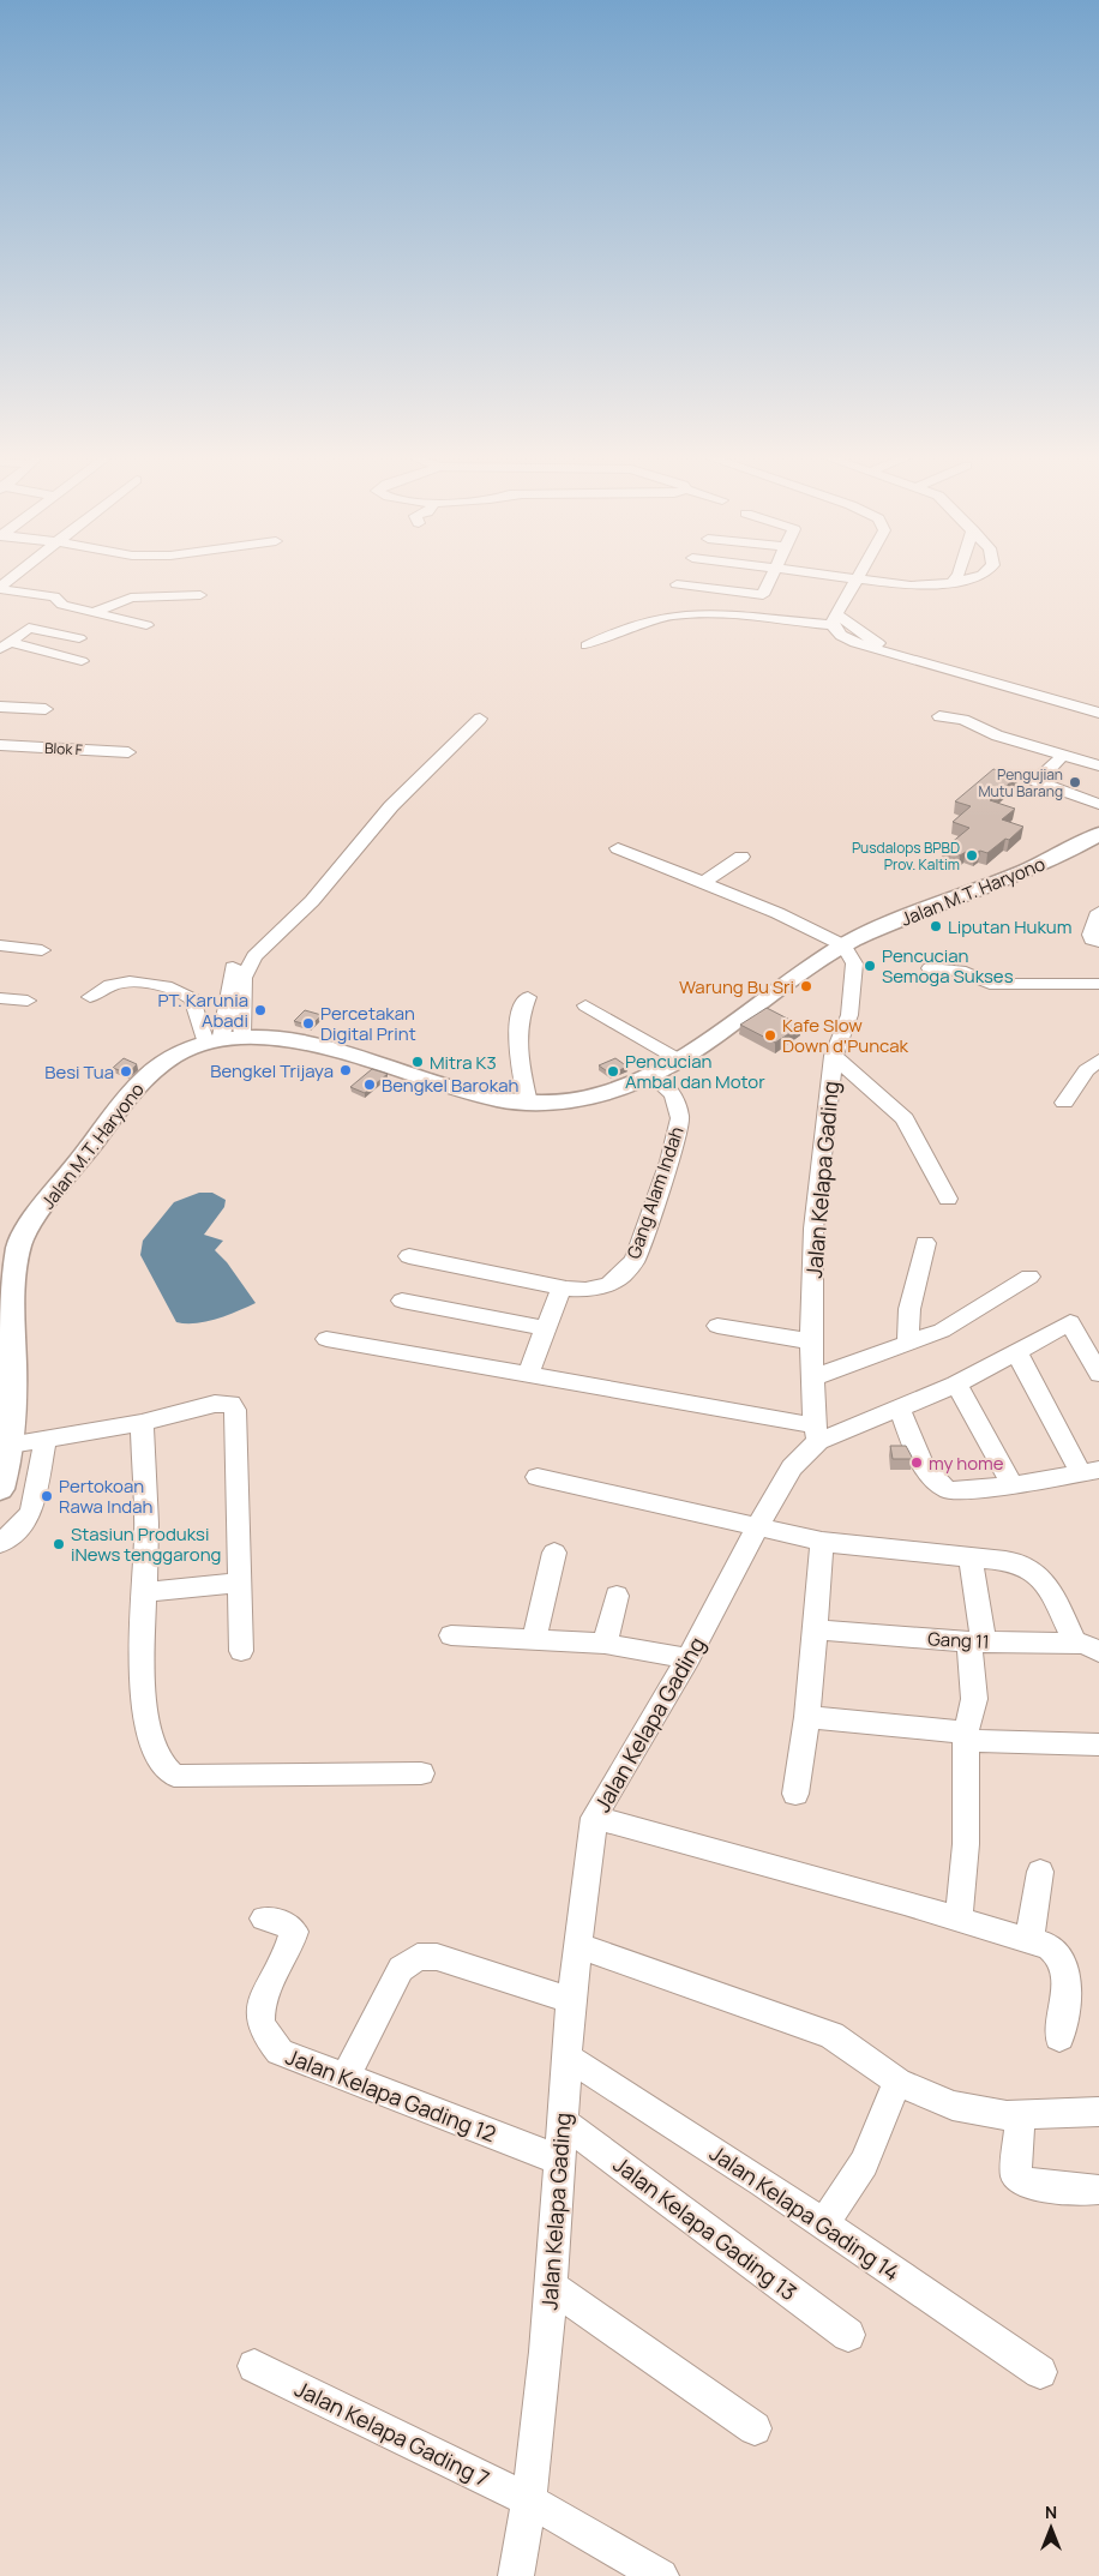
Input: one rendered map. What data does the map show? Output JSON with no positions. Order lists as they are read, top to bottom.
{
  "streets": {
    "main road": ["Jalan M.T. Haryono"],
    "street": [
      "Blok F",
      "Jalan Kelapa Gading",
      "Gang Alam Indah",
      "Gang 11",
      "Jalan Kelapa Gading 12",
      "Jalan Kelapa Gading 14",
      "Jalan Kelapa Gading 13",
      "Jalan Kelapa Gading 7"
    ]
  },
  "crossings": [
    ["Jalan M.T. Haryono", "Jalan Kelapa Gading"],
    ["Jalan M.T. Haryono", "Gang Alam Indah"],
    ["Jalan Kelapa Gading", "Jalan Kelapa Gading 12"],
    ["Jalan Kelapa Gading", "Jalan Kelapa Gading 14"],
    ["Jalan Kelapa Gading", "Jalan Kelapa Gading 13"],
    ["Jalan Kelapa Gading", "Jalan Kelapa Gading 7"]
  ],
  "places": [
    "Pengujian Mutu Barang",
    "Pusdalops BPBD Prov. Kaltim",
    "Liputan Hukum",
    "Pencucian Semoga Sukses",
    "Warung Bu Sri",
    "PT. Karunia Abadi",
    "Percetakan Digital Print",
    "Kafe Slow Down d'Puncak",
    "Mitra K3",
    "Bengkel Trijaya",
    "Besi Tua",
    "Pencucian Ambal dan Motor",
    "Bengkel Barokah",
    "my home",
    "Pertokoan Rawa Indah",
    "Stasiun Produksi iNews tenggarong"
  ],
  "north": "top"
}
